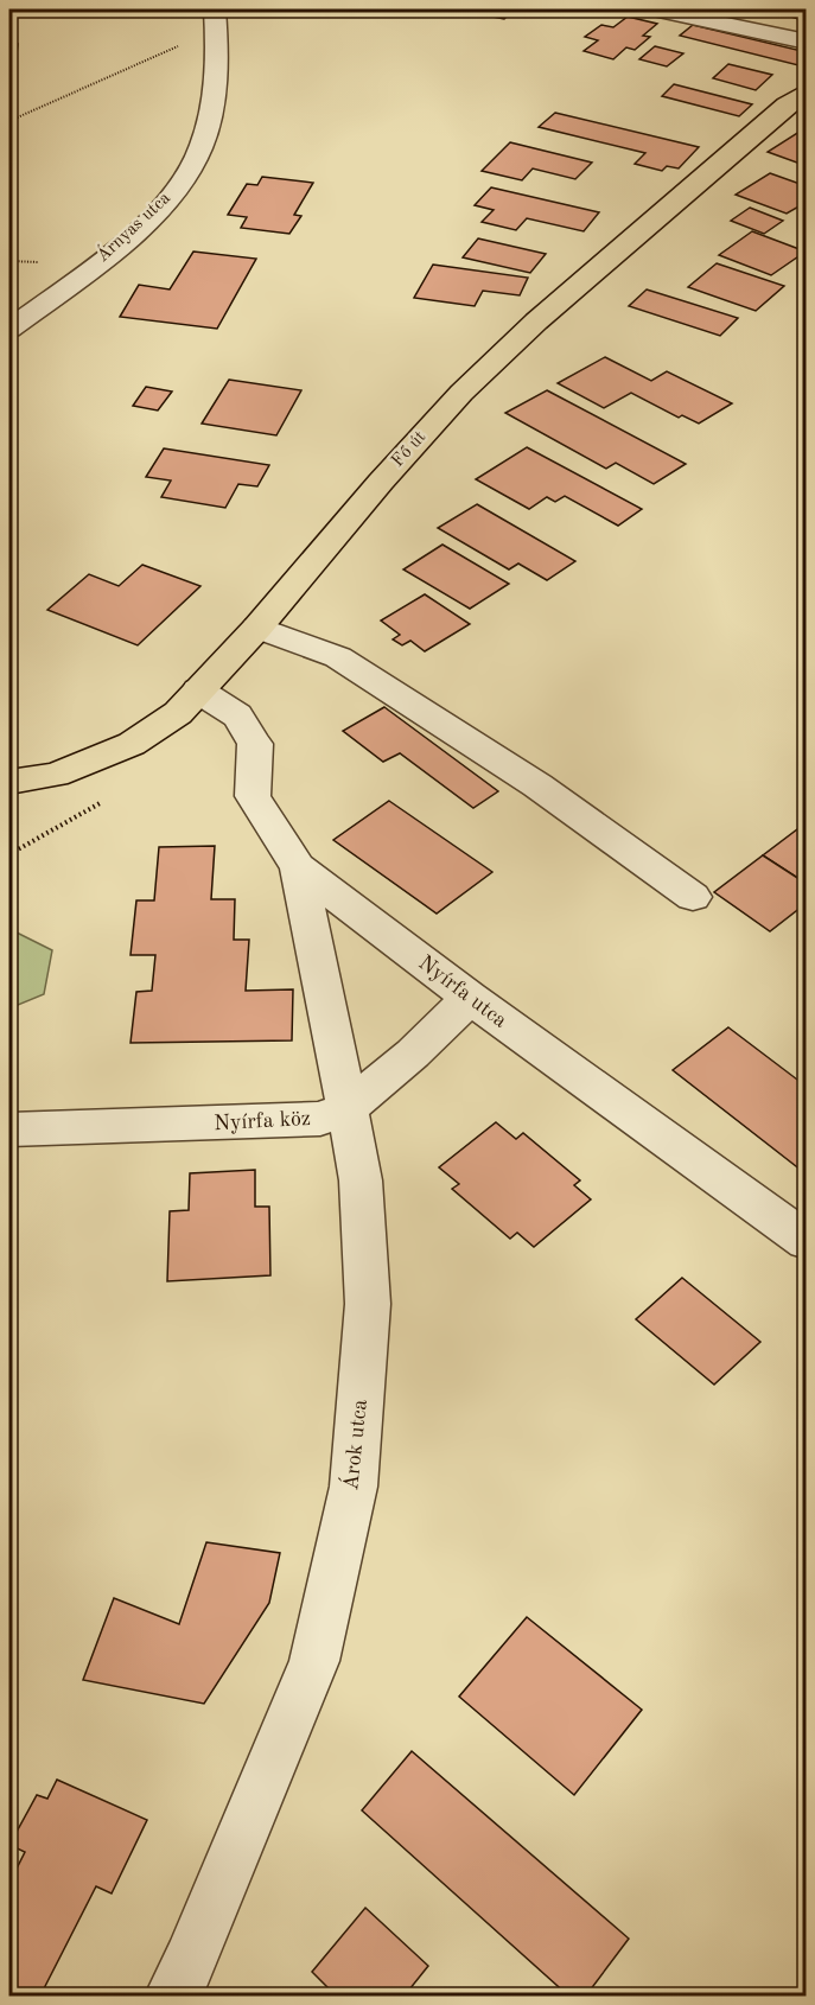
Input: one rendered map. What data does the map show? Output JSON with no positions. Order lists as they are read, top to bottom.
{
  "streets": {
    "main road": ["Fő út"],
    "street": [
      "Árnyas utca",
      "Nyírfa utca",
      "Nyírfa köz",
      "Árok utca"
    ]
  },
  "crossings": [
    ["Fő út", "Nyírfa utca"],
    ["Nyírfa utca", "Nyírfa köz"],
    ["Nyírfa utca", "Árok utca"],
    ["Nyírfa köz", "Árok utca"]
  ]
}
